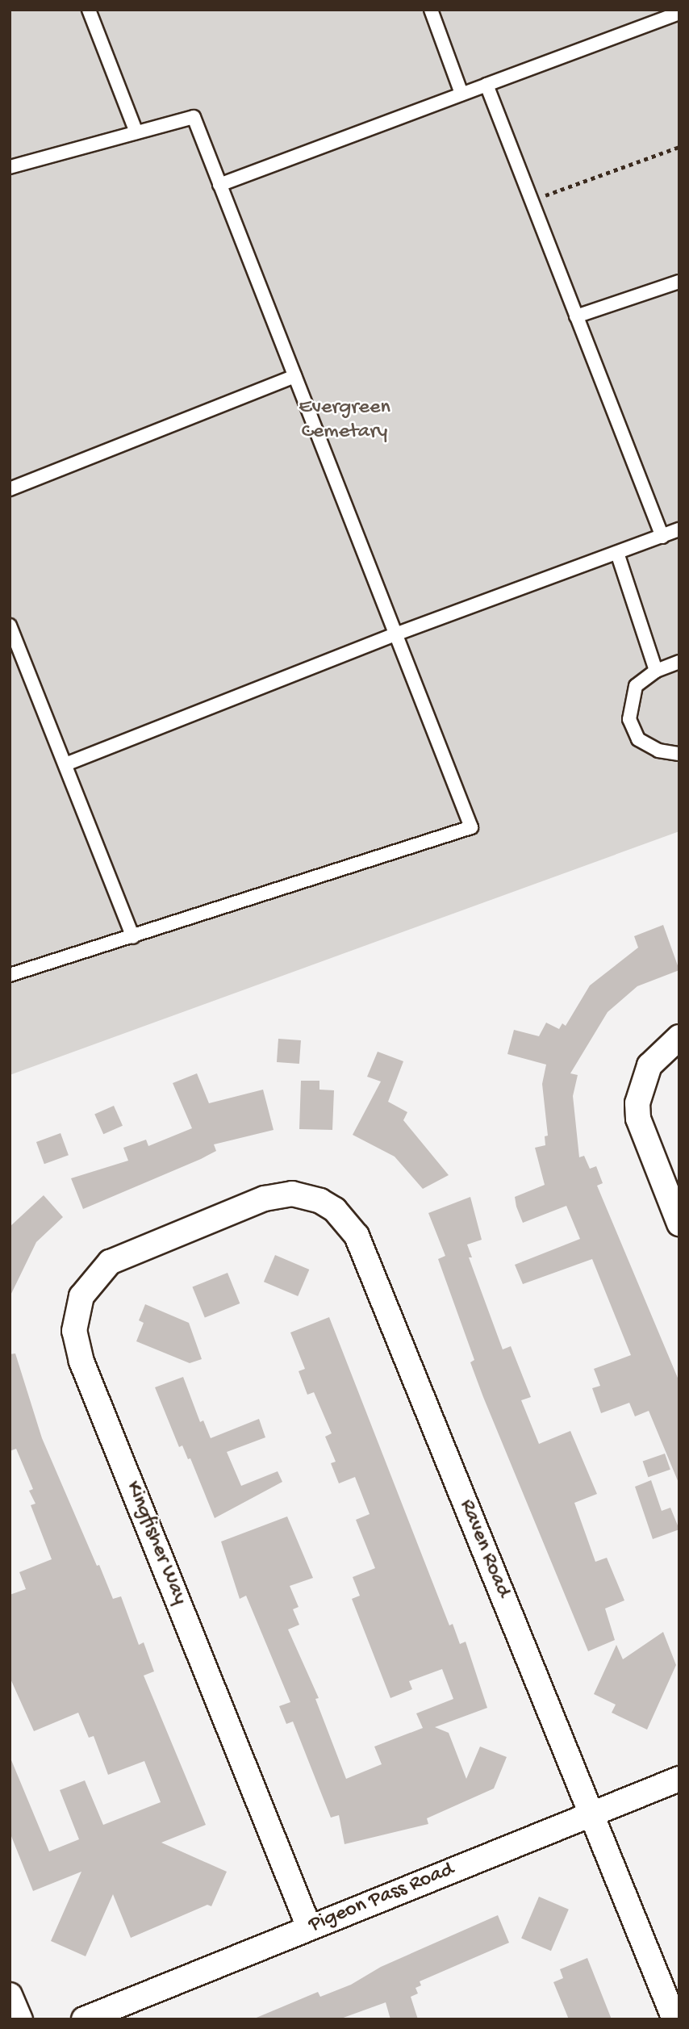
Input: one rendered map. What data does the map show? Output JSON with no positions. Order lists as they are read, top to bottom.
{
  "streets": {
    "street": ["Kingfisher Way", "Raven Road", "Pigeon Pass Road"]
  },
  "crossings": [
    ["Kingfisher Way", "Raven Road"],
    ["Kingfisher Way", "Pigeon Pass Road"],
    ["Raven Road", "Pigeon Pass Road"]
  ],
  "parks": ["Evergreen Cemetary"]
}
